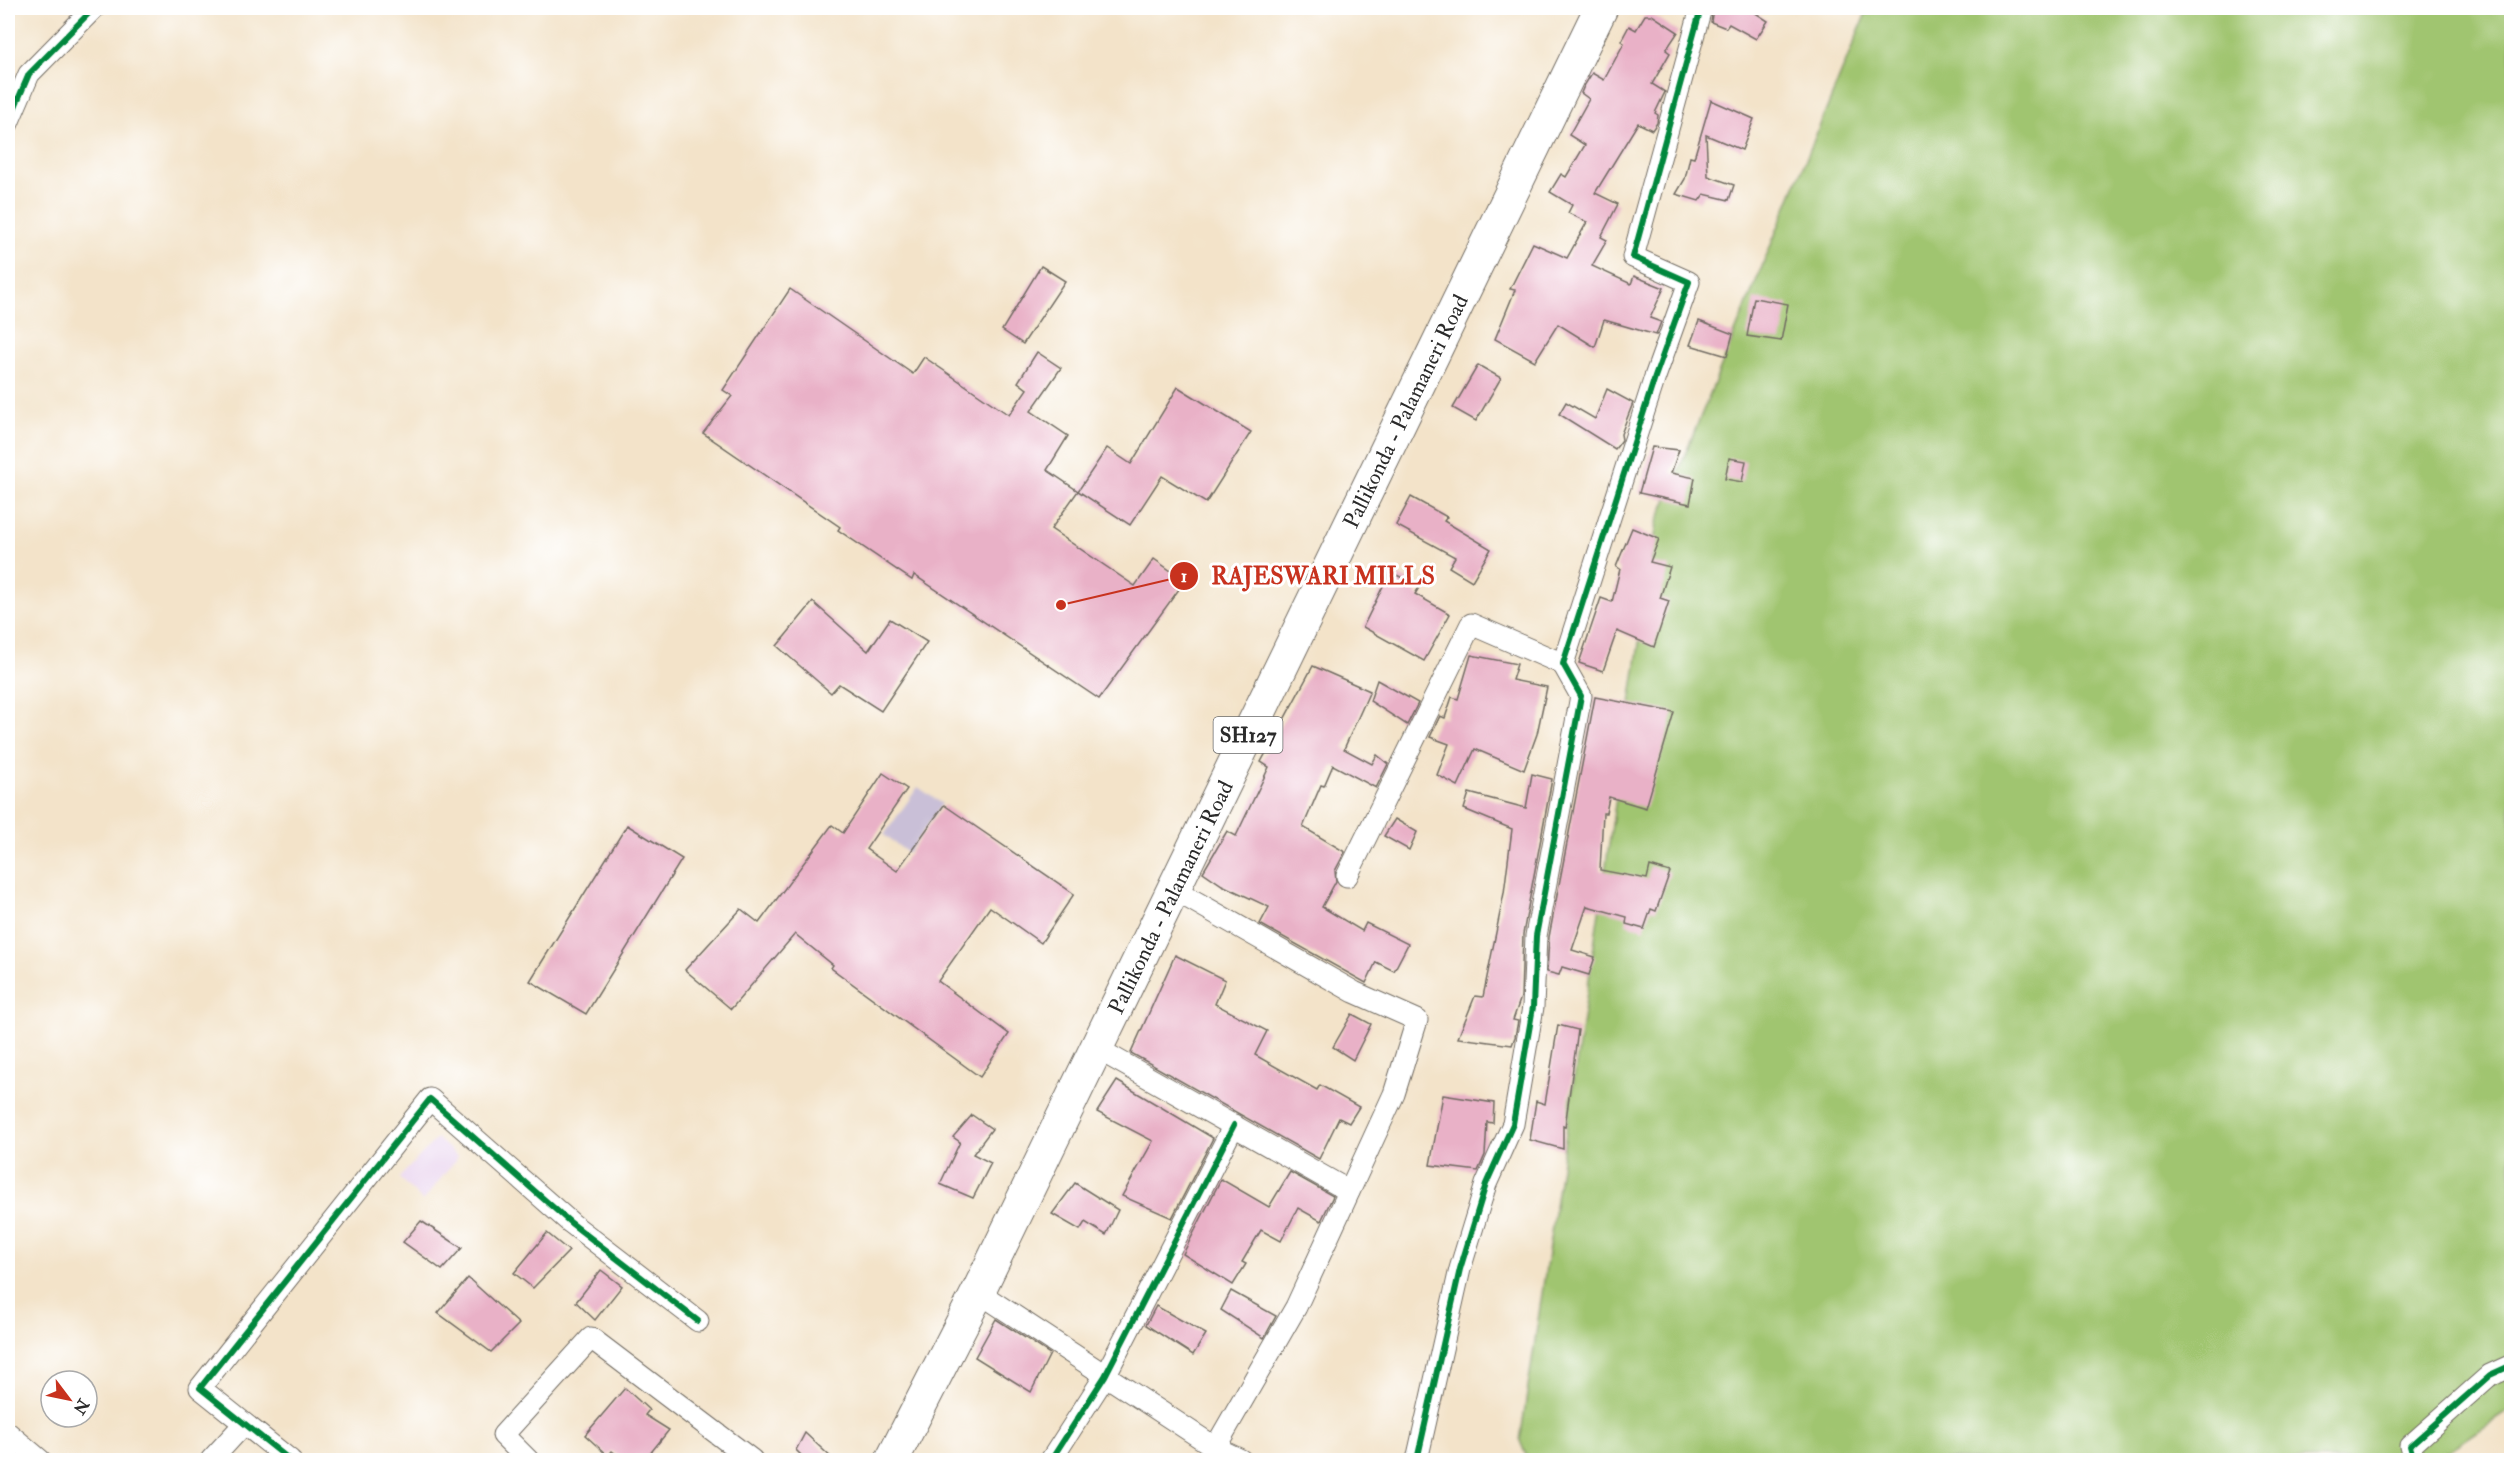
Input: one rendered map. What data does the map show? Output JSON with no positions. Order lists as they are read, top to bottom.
{
  "streets": {
    "main road": ["Pallikonda - Palamaneri Road", "SH127"]
  },
  "places": ["RAJESWARI MILLS"],
  "north": "bottom right"
}
